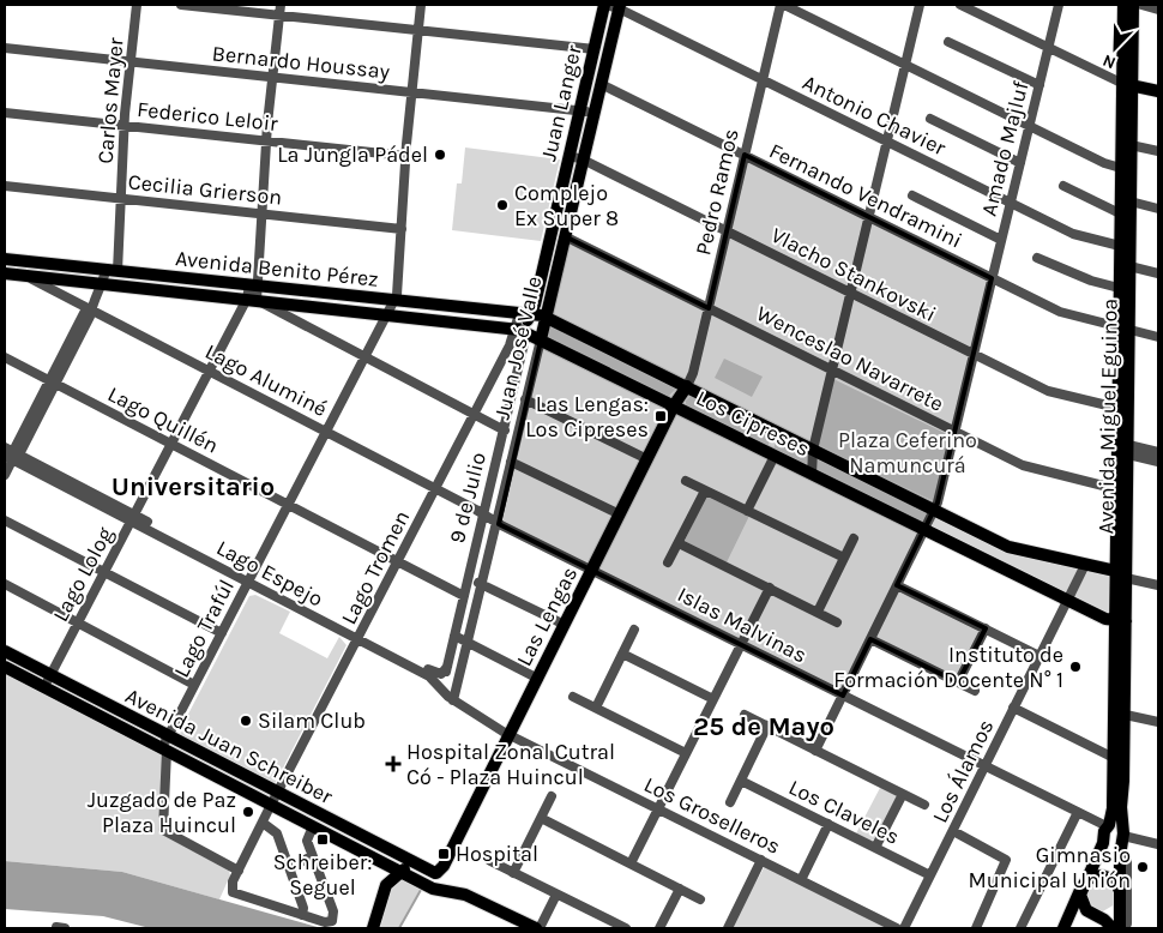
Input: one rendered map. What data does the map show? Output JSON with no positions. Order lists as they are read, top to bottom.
{
  "streets": {
    "main road": [
      "Juan Langer",
      "Avenida Benito Pérez",
      "Juan José Valle",
      "Avenida Miguel Eguinoa",
      "Los Cipreses",
      "9 de Julio",
      "Las Lengas",
      "Avenida Juan Schreiber"
    ],
    "street": [
      "Bernardo Houssay",
      "Carlos Mayer",
      "Antonio Chavier",
      "Federico Leloir",
      "Amado Majluf",
      "Cecilia Grierson",
      "Pedro Ramos",
      "Fernando Vendramini",
      "Vlacho Stankovski",
      "Wenceslao Navarrete",
      "Lago Aluminé",
      "Lago Quillén",
      "Lago Tromen",
      "Lago Espejo",
      "Lago Lolog",
      "Islas Malvinas",
      "Lago Trafúl",
      "Los Álamos",
      "Los Claveles",
      "Los Groselleros"
    ]
  },
  "crossings": [
    ["Bernardo Houssay", "Carlos Mayer"],
    ["Bernardo Houssay", "Juan Langer"],
    ["Bernardo Houssay", "Juan José Valle"],
    ["Bernardo Houssay", "Lago Lolog"],
    ["Bernardo Houssay", "Lago Trafúl"],
    ["Carlos Mayer", "Federico Leloir"],
    ["Carlos Mayer", "Cecilia Grierson"],
    ["Carlos Mayer", "Avenida Benito Pérez"],
    ["Carlos Mayer", "Lago Aluminé"],
    ["Carlos Mayer", "Lago Quillén"],
    ["Carlos Mayer", "Lago Espejo"],
    ["Juan Langer", "Antonio Chavier"],
    ["Juan Langer", "Avenida Benito Pérez"],
    ["Juan Langer", "Vlacho Stankovski"],
    ["Juan Langer", "9 de Julio"],
    ["Antonio Chavier", "Amado Majluf"],
    ["Antonio Chavier", "Pedro Ramos"],
    ["Antonio Chavier", "Juan José Valle"],
    ["Antonio Chavier", "Avenida Miguel Eguinoa"],
    ["Federico Leloir", "Lago Lolog"],
    ["Federico Leloir", "Lago Trafúl"],
    ["Amado Majluf", "Fernando Vendramini"],
    ["Amado Majluf", "Vlacho Stankovski"],
    ["Amado Majluf", "Wenceslao Navarrete"],
    ["Amado Majluf", "Los Cipreses"],
    ["Amado Majluf", "Islas Malvinas"],
    ["Cecilia Grierson", "Lago Lolog"],
    ["Cecilia Grierson", "Lago Trafúl"],
    ["Pedro Ramos", "Fernando Vendramini"],
    ["Pedro Ramos", "Vlacho Stankovski"],
    ["Pedro Ramos", "Wenceslao Navarrete"],
    ["Pedro Ramos", "Los Cipreses"],
    ["Pedro Ramos", "Las Lengas"],
    ["Fernando Vendramini", "Juan José Valle"],
    ["Fernando Vendramini", "Avenida Miguel Eguinoa"],
    ["Avenida Benito Pérez", "Juan José Valle"],
    ["Avenida Benito Pérez", "Lago Aluminé"],
    ["Avenida Benito Pérez", "Los Cipreses"],
    ["Avenida Benito Pérez", "9 de Julio"],
    ["Avenida Benito Pérez", "Lago Tromen"],
    ["Avenida Benito Pérez", "Lago Lolog"],
    ["Avenida Benito Pérez", "Lago Trafúl"],
    ["Vlacho Stankovski", "Juan José Valle"],
    ["Vlacho Stankovski", "Avenida Miguel Eguinoa"],
    ["Juan José Valle", "Wenceslao Navarrete"],
    ["Juan José Valle", "Lago Aluminé"],
    ["Juan José Valle", "Los Cipreses"],
    ["Juan José Valle", "9 de Julio"],
    ["Juan José Valle", "Lago Espejo"],
    ["Juan José Valle", "Islas Malvinas"],
    ["Wenceslao Navarrete", "Avenida Miguel Eguinoa"],
    ["Lago Aluminé", "9 de Julio"],
    ["Lago Aluminé", "Lago Tromen"],
    ["Lago Aluminé", "Lago Lolog"],
    ["Lago Aluminé", "Islas Malvinas"],
    ["Lago Aluminé", "Lago Trafúl"],
    ["Avenida Miguel Eguinoa", "Los Cipreses"],
    ["Avenida Miguel Eguinoa", "Islas Malvinas"],
    ["Lago Quillén", "9 de Julio"],
    ["Lago Quillén", "Lago Tromen"],
    ["Lago Quillén", "Lago Lolog"],
    ["Lago Quillén", "Lago Trafúl"],
    ["Los Cipreses", "9 de Julio"],
    ["Los Cipreses", "Lago Tromen"],
    ["Los Cipreses", "Las Lengas"],
    ["Los Cipreses", "Los Álamos"],
    ["9 de Julio", "Lago Tromen"],
    ["9 de Julio", "Lago Espejo"],
    ["9 de Julio", "Islas Malvinas"],
    ["Lago Tromen", "Lago Espejo"],
    ["Lago Tromen", "Avenida Juan Schreiber"],
    ["Lago Espejo", "Lago Lolog"],
    ["Lago Espejo", "Las Lengas"],
    ["Lago Espejo", "Lago Trafúl"],
    ["Lago Espejo", "Los Groselleros"],
    ["Lago Lolog", "Avenida Juan Schreiber"],
    ["Las Lengas", "Islas Malvinas"],
    ["Las Lengas", "Avenida Juan Schreiber"],
    ["Las Lengas", "Los Groselleros"],
    ["Islas Malvinas", "Los Álamos"],
    ["Lago Trafúl", "Avenida Juan Schreiber"],
    ["Los Álamos", "Los Claveles"]
  ],
  "districts": ["Universitario", "25 de Mayo"],
  "parks": ["Plaza Ceferino Namuncurá"],
  "places": {
    "other": [
      "La Jungla Pádel",
      "Complejo Ex Super 8",
      "Instituto de Formación Docente N° 1",
      "Silam Club",
      "Juzgado de Paz Plaza Huincul",
      "Gimnasio Municipal Unión"
    ],
    "transit": ["Las Lengas: Los Cipreses", "Schreiber: Seguel", "Hospital"],
    "health": ["Hospital Zonal Cutral Có - Plaza Huincul"]
  },
  "north": "bottom left"
}
